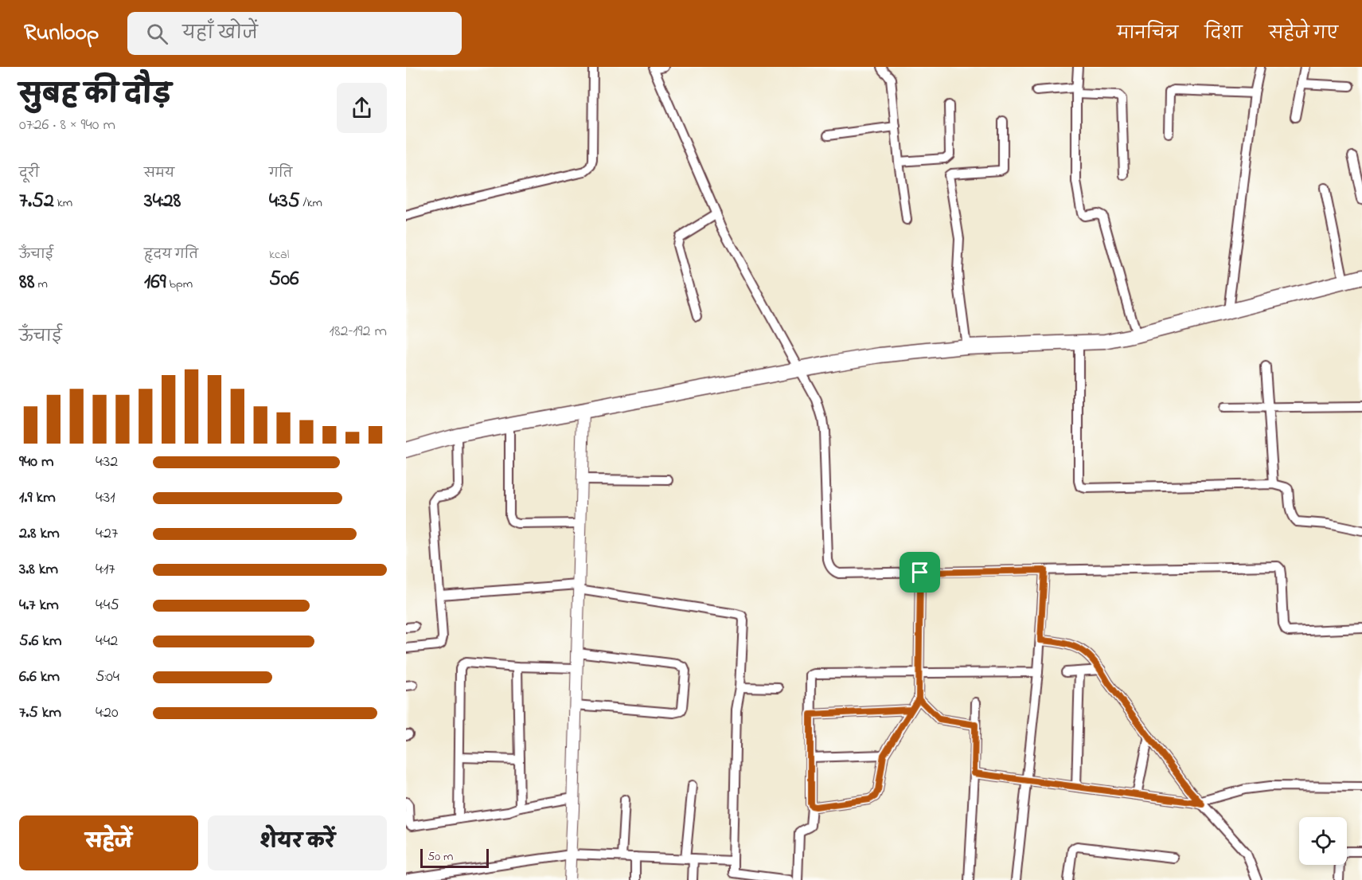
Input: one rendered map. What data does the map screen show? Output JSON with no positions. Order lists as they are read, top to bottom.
{
  "scale_bar": "50 m",
  "page": {
    "header": "Runloop",
    "search": "यहाँ खोजें",
    "nav": ["मानचित्र", "दिशा", "सहेजे गए"],
    "heading": ["सुबह की दौड़", "07:26 · 8 × 940 m"],
    "stats": [
      ["दूरी", "7.52 km"],
      ["समय", "34:28"],
      ["गति", "4:35 /km"],
      ["ऊँचाई", "88 m"],
      ["हृदय गति", "169 bpm"],
      ["kcal", "506"]
    ],
    "chart": ["ऊँचाई", "182–192 m"],
    "list": [
      {
        "name": "940 m",
        "note": "4:32"
      },
      {
        "name": "1.9 km",
        "note": "4:31"
      },
      {
        "name": "2.8 km",
        "note": "4:27"
      },
      {
        "name": "3.8 km",
        "note": "4:17"
      },
      {
        "name": "4.7 km",
        "note": "4:45"
      },
      {
        "name": "5.6 km",
        "note": "4:42"
      },
      {
        "name": "6.6 km",
        "note": "5:04"
      },
      {
        "name": "7.5 km",
        "note": "4:20"
      }
    ],
    "buttons": ["सहेजें", "शेयर करें"],
    "scale": "50 m"
  }
}
